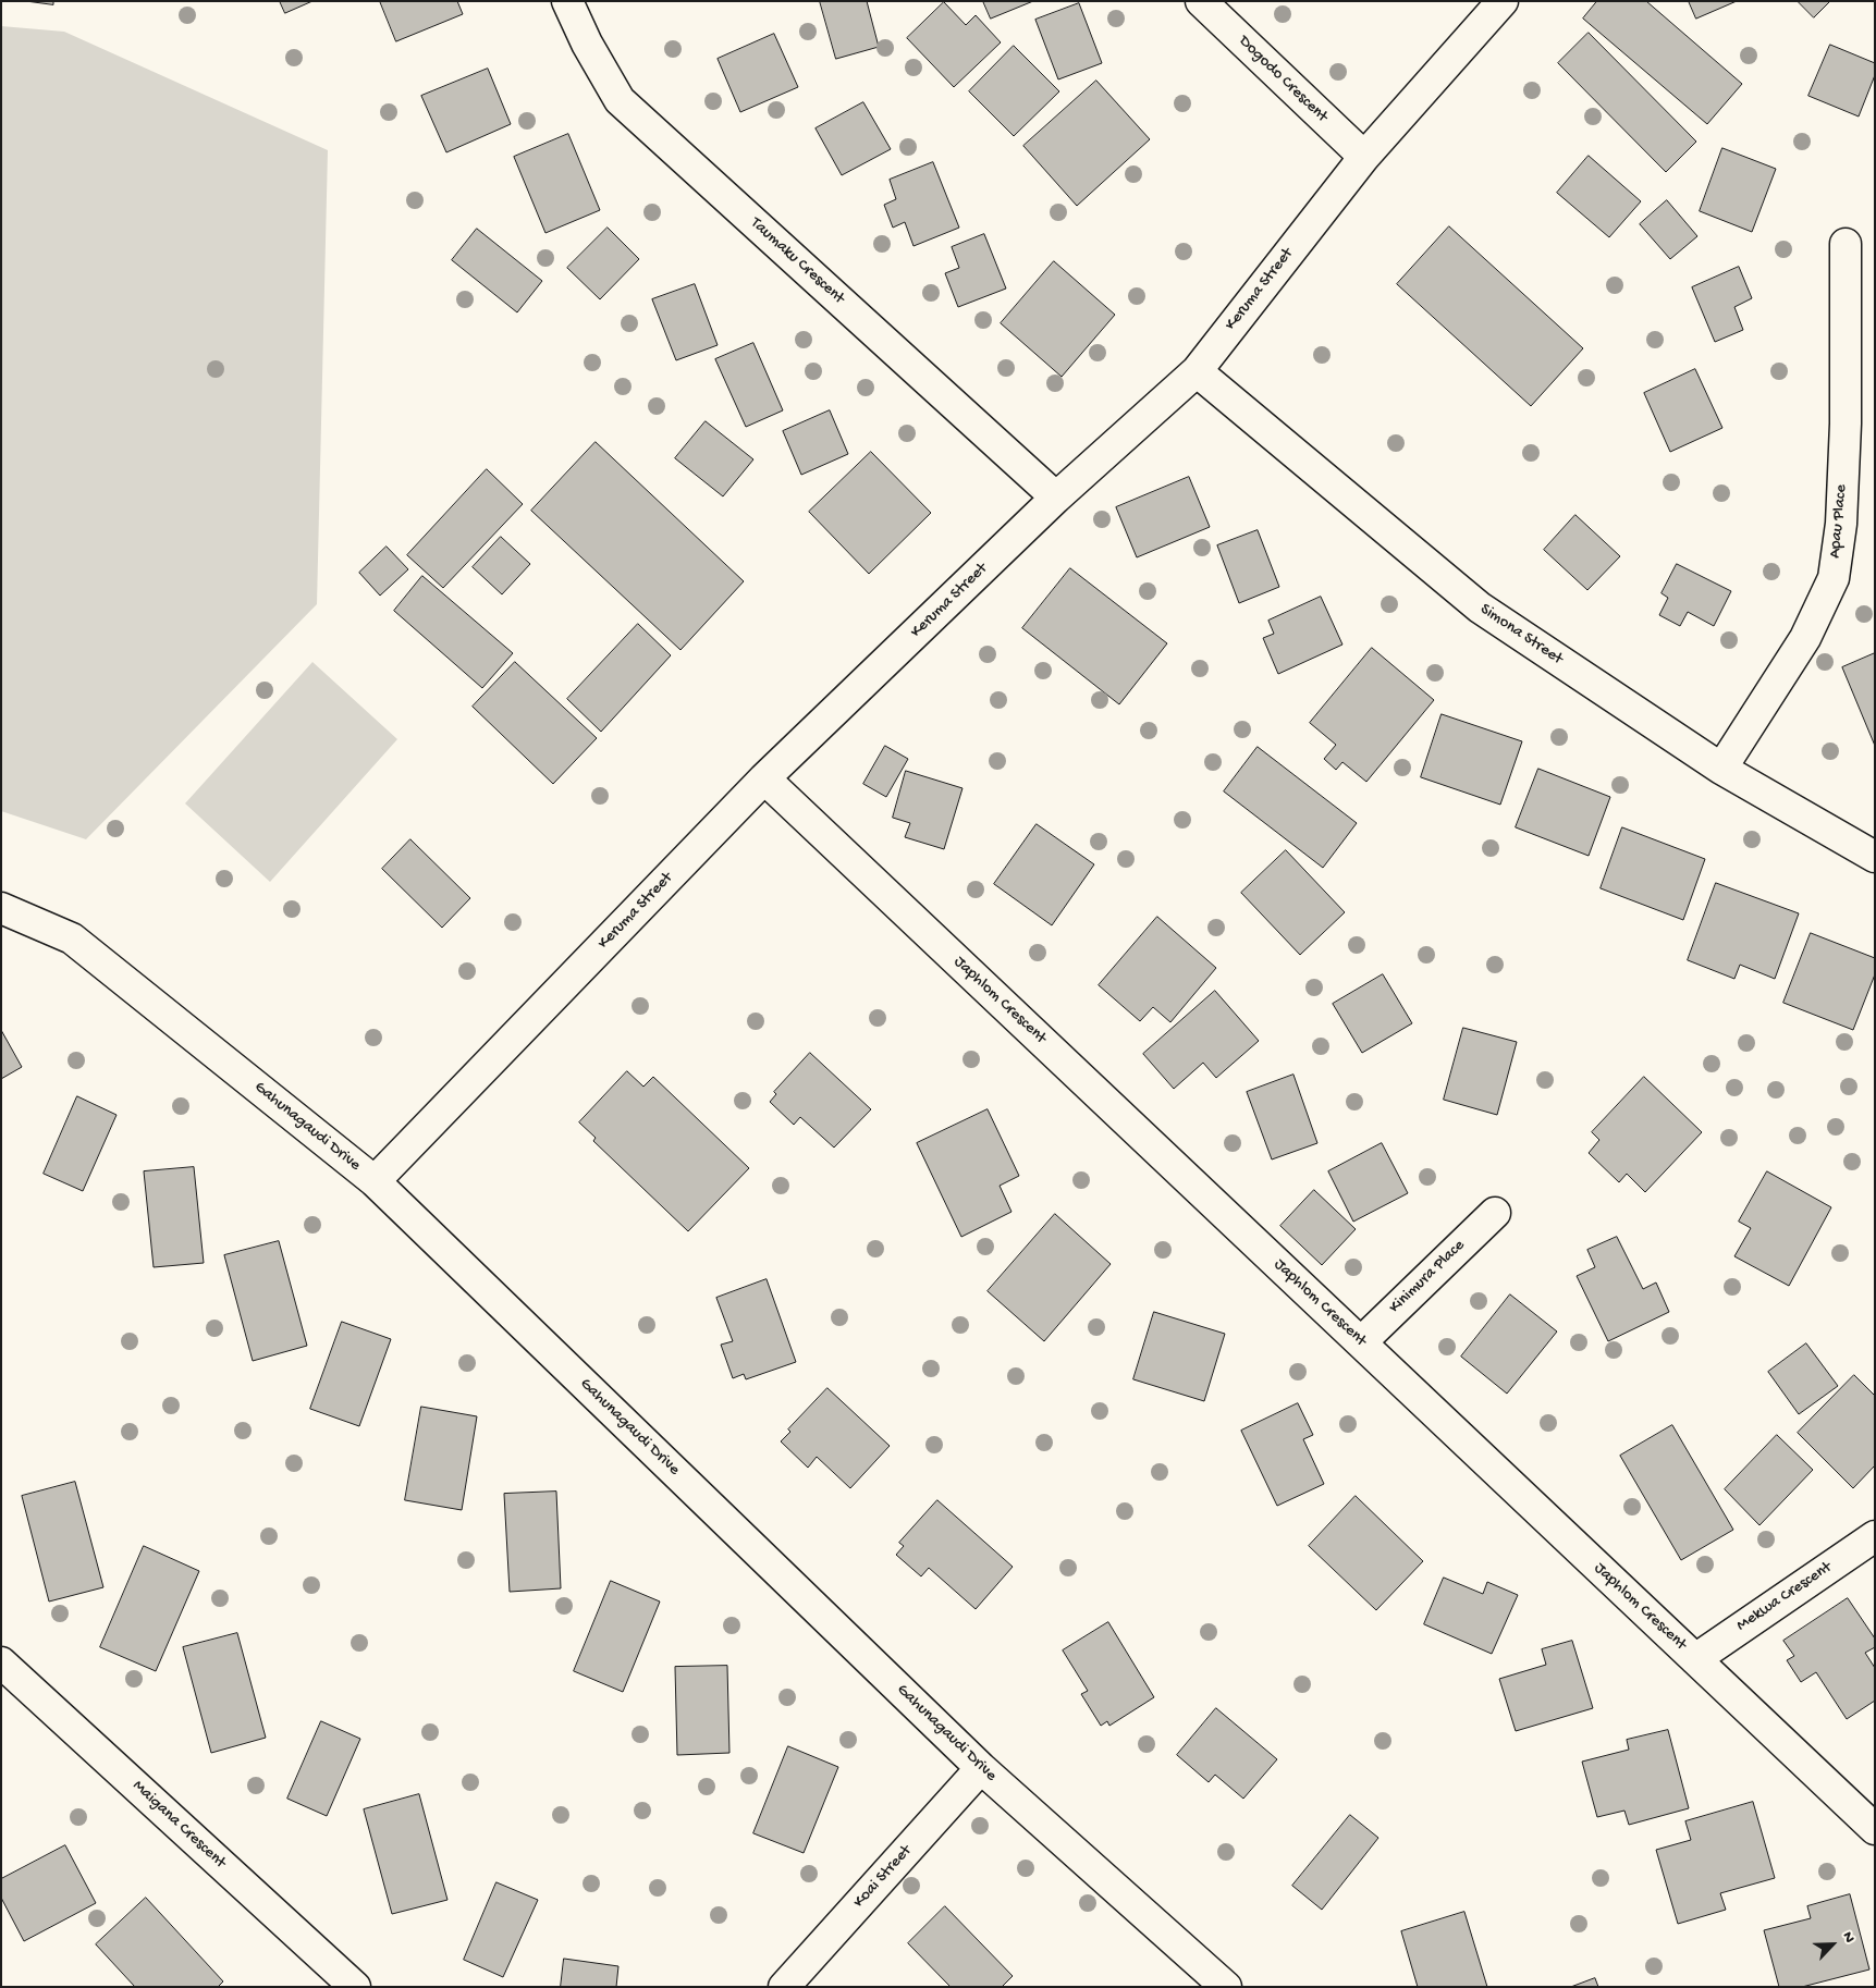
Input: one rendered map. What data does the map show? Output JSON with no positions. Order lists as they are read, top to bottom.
{
  "streets": {
    "street": [
      "Dogodo Crescent",
      "Taumaku Crescent",
      "Keruma Street",
      "Apau Place",
      "Simona Street",
      "Japhlom Crescent",
      "Gahunagaudi Drive",
      "Kinimura Place",
      "Mekwa Crescent",
      "Maigana Crescent",
      "Koai Street"
    ]
  },
  "crossings": [
    ["Dogodo Crescent", "Keruma Street"],
    ["Taumaku Crescent", "Keruma Street"],
    ["Keruma Street", "Simona Street"],
    ["Keruma Street", "Japhlom Crescent"],
    ["Keruma Street", "Gahunagaudi Drive"],
    ["Apau Place", "Simona Street"],
    ["Japhlom Crescent", "Kinimura Place"],
    ["Japhlom Crescent", "Mekwa Crescent"],
    ["Gahunagaudi Drive", "Koai Street"]
  ],
  "north": "top right"
}
